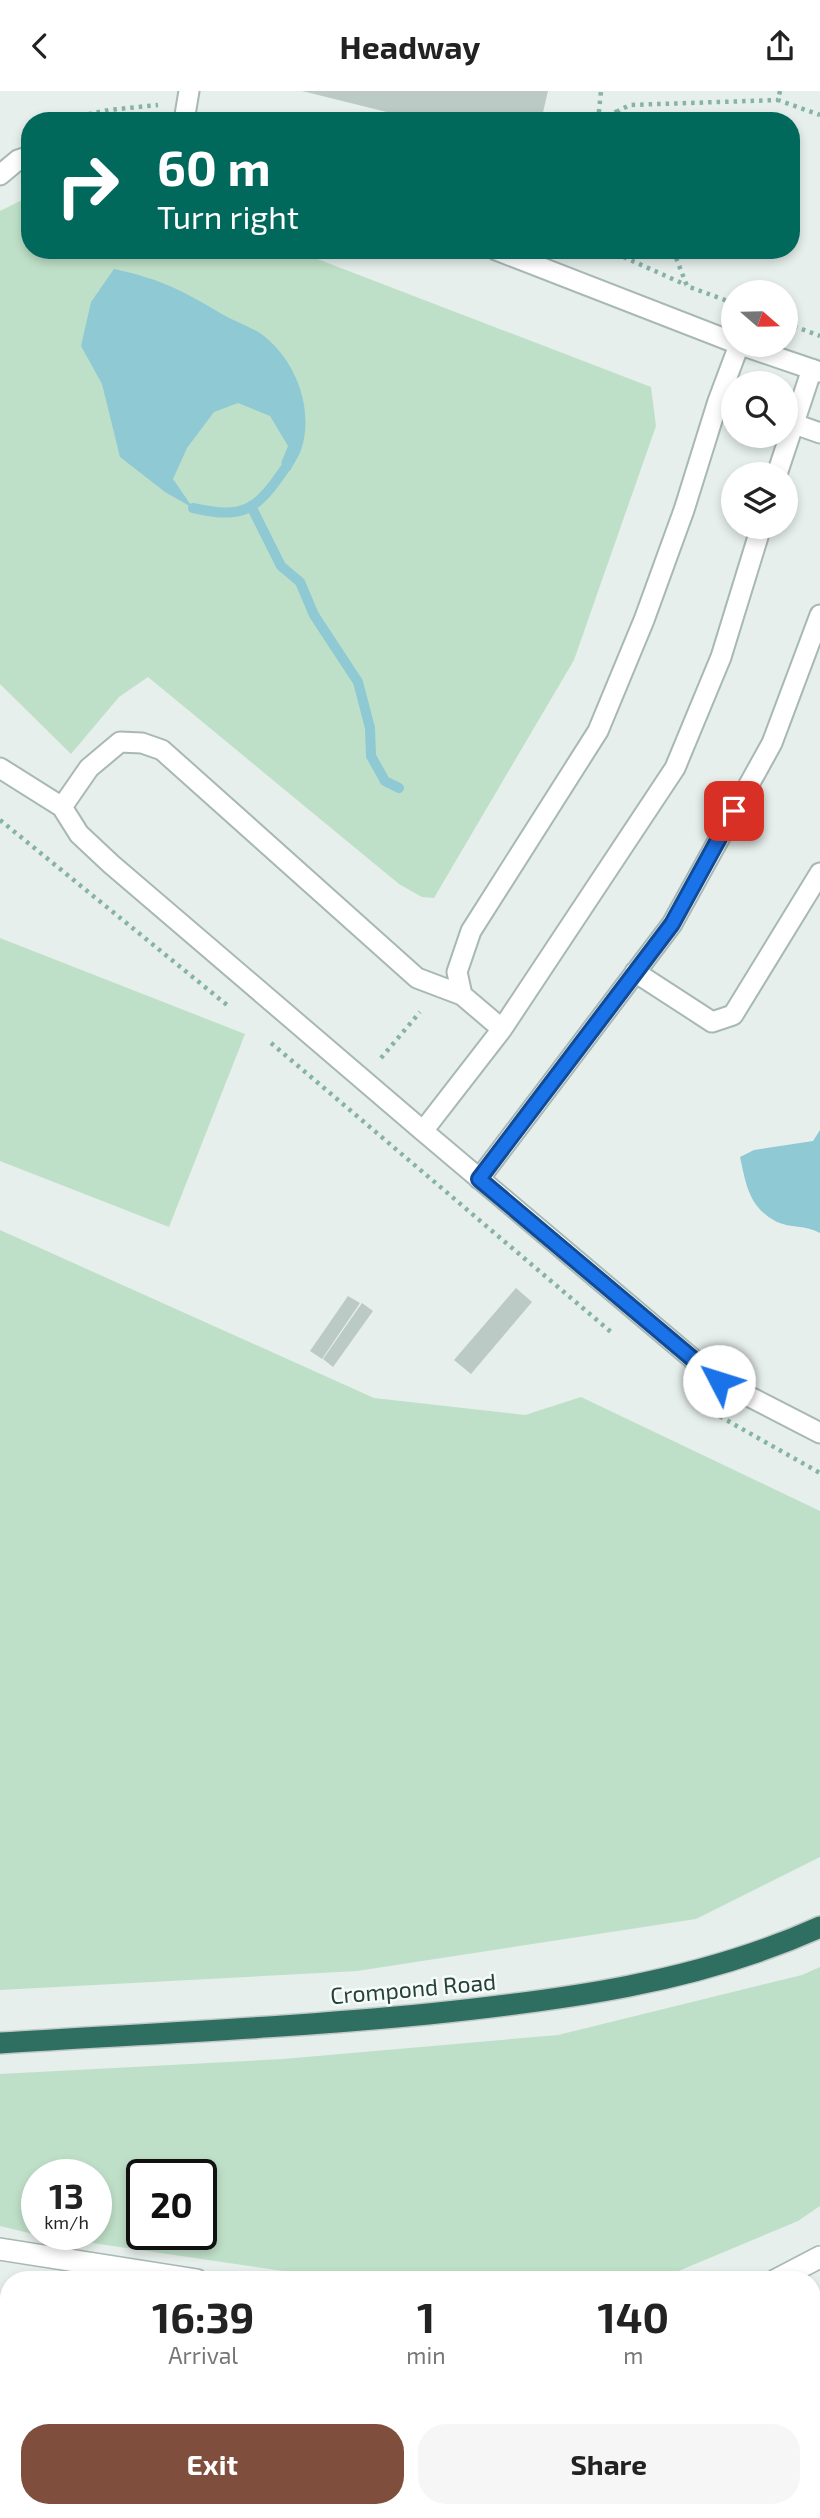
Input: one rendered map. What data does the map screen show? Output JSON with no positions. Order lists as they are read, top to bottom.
{
  "streets": {
    "highway": ["Crompond Road"]
  },
  "north": "right",
  "page": {
    "header": "Headway",
    "turn": ["60 m", "Turn right"],
    "speed": "13 km/h",
    "limit": "20",
    "eta": [
      "16:39",
      "Arrival",
      "1",
      "min",
      "140",
      "m"
    ],
    "buttons": ["Exit", "Share"]
  }
}
